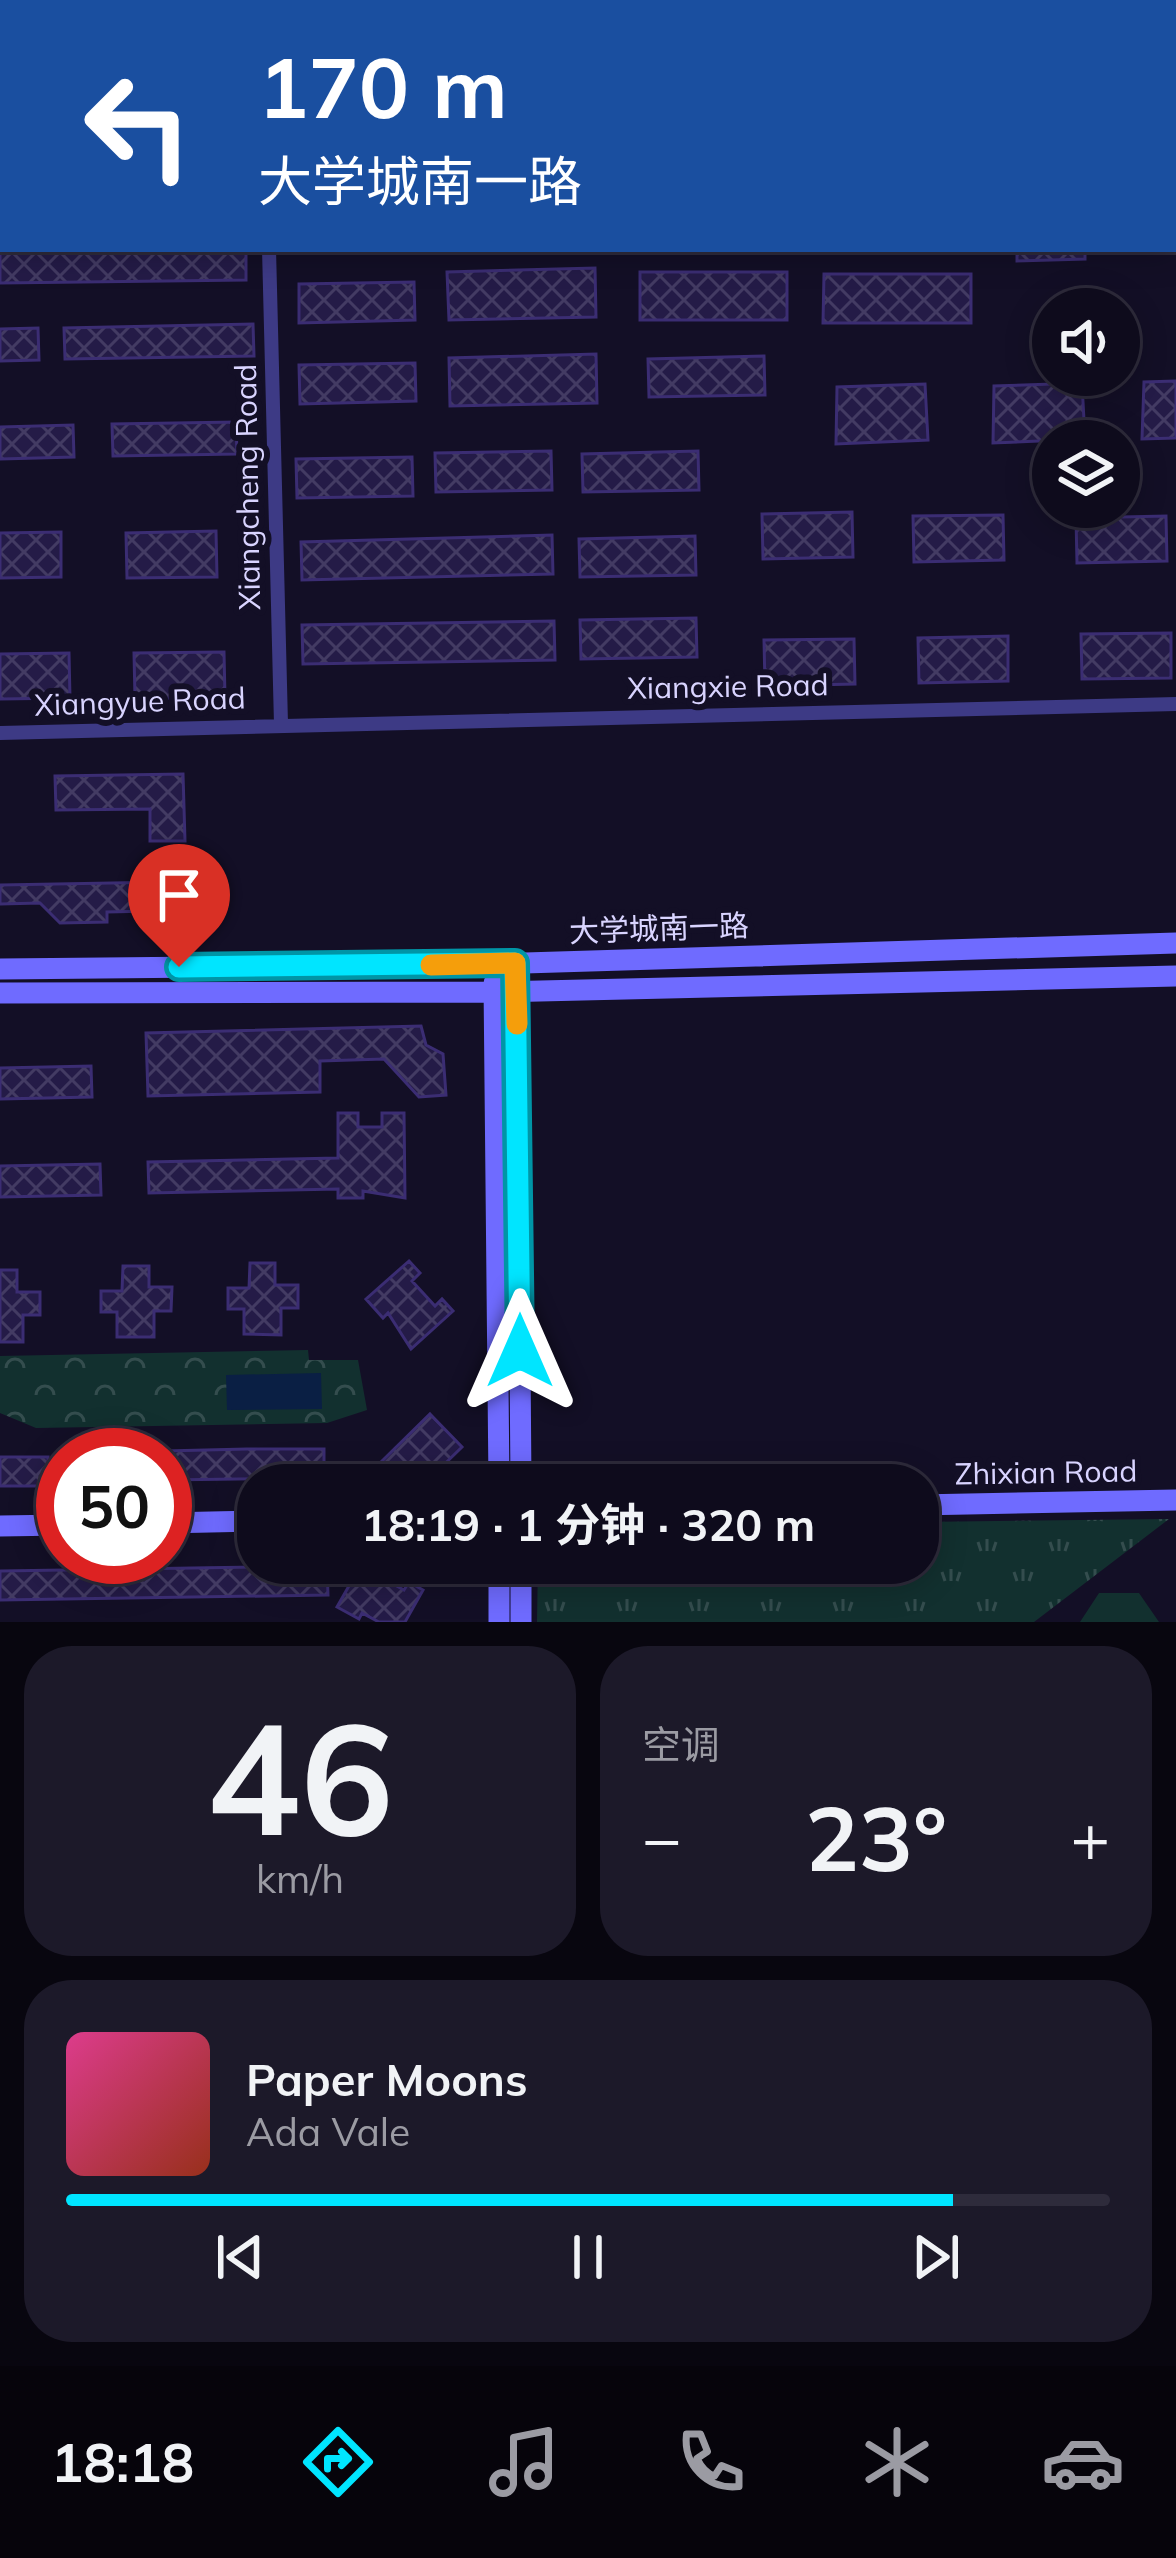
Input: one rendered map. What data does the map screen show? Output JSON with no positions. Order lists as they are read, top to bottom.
{
  "streets": {
    "main road": ["大学城南一路", "Zhixian Road"],
    "street": ["Xiangcheng Road", "Xiangxie Road", "Xiangyue Road"]
  },
  "crossings": [
    ["Xiangcheng Road", "Xiangxie Road"],
    ["Xiangcheng Road", "Xiangyue Road"],
    ["Xiangxie Road", "Xiangyue Road"]
  ],
  "page": {
    "turn": ["170 m", "大学城南一路"],
    "limit": "50",
    "trip": "18:19 · 1 分钟 · 320 m",
    "tile": [
      ["46", "km/h"],
      "空调"
    ],
    "heat": ["−", "23°", "+"],
    "song": ["Paper Moons", "Ada Vale"],
    "tabs": "18:18"
  }
}
